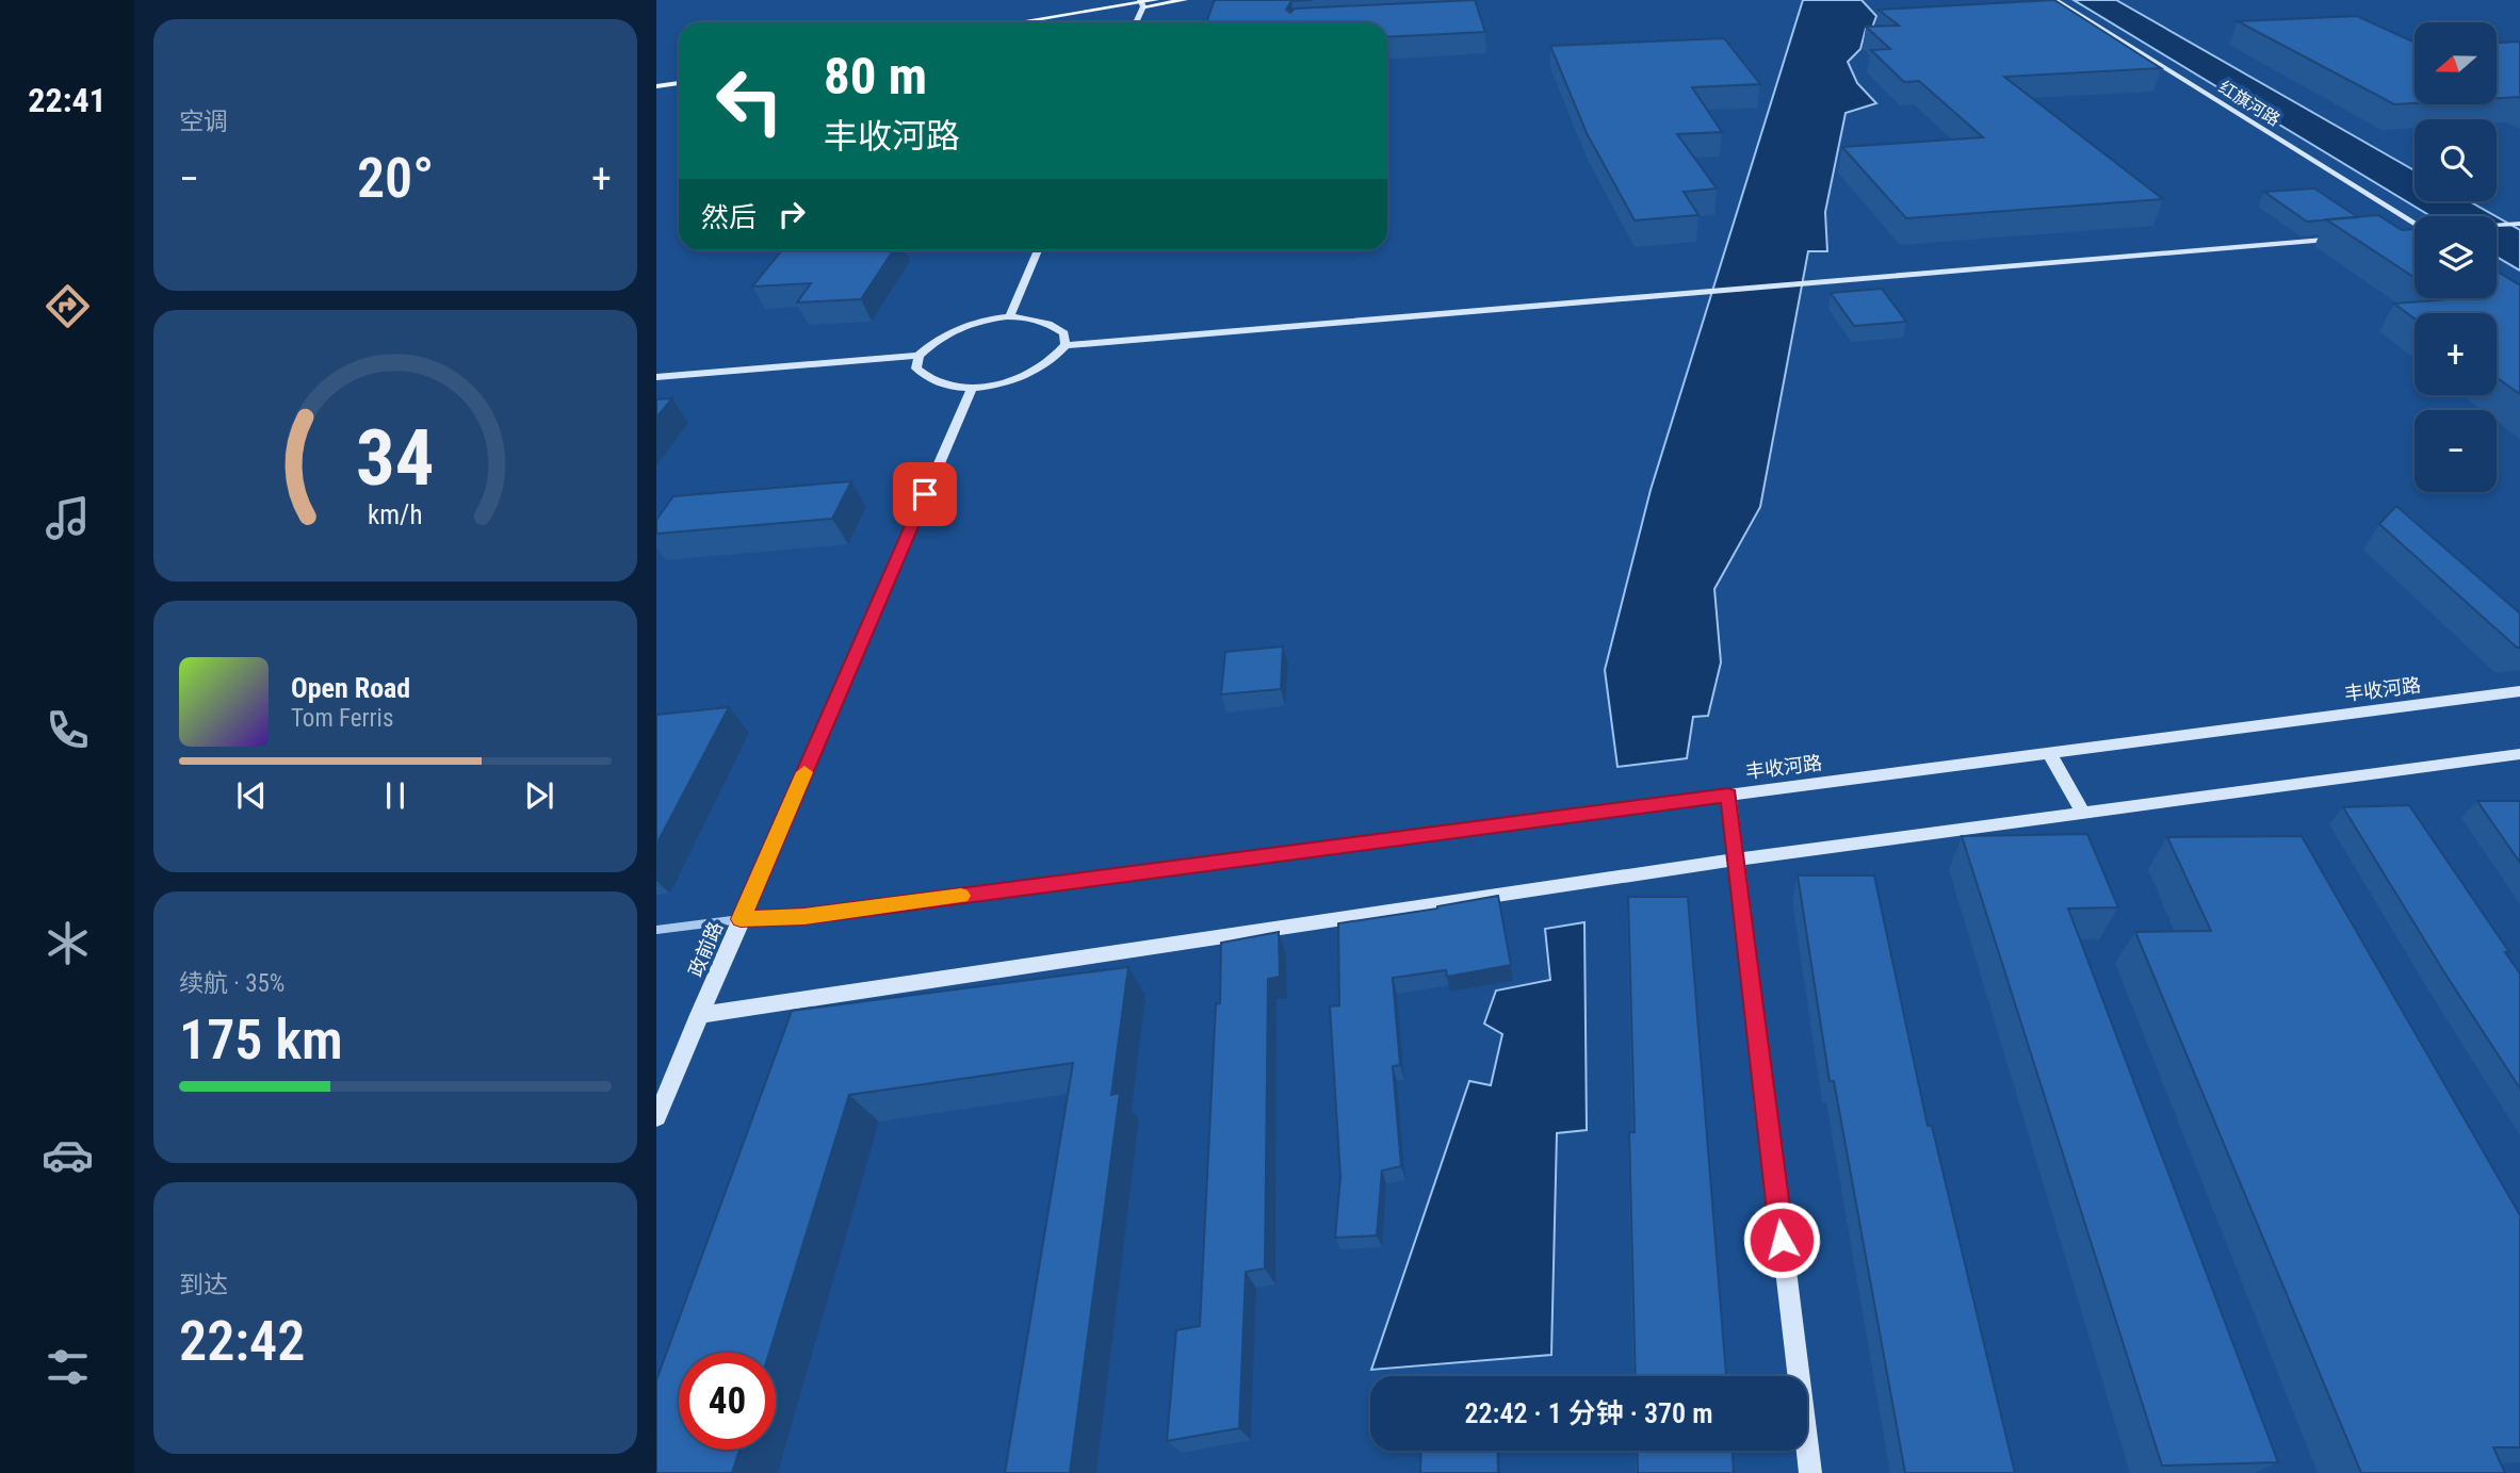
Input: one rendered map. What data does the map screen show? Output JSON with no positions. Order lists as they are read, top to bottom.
{
  "streets": {
    "street": ["红旗河路", "丰收河路", "政前路"]
  },
  "crossings": [
    ["丰收河路", "政前路"]
  ],
  "north": "left",
  "page": {
    "tabs": "22:41",
    "tile": [
      "空调",
      ["续航 · 35%", "175 km"],
      ["到达", "22:42"]
    ],
    "map_buttons": ["+", "−"],
    "turn": ["80 m", "丰收河路"],
    "heat": ["−", "20°", "+"],
    "then": "然后",
    "song": ["Open Road", "Tom Ferris"],
    "limit": "40",
    "trip": "22:42 · 1 分钟 · 370 m",
    "gauge": ["34", "km/h"]
  }
}
